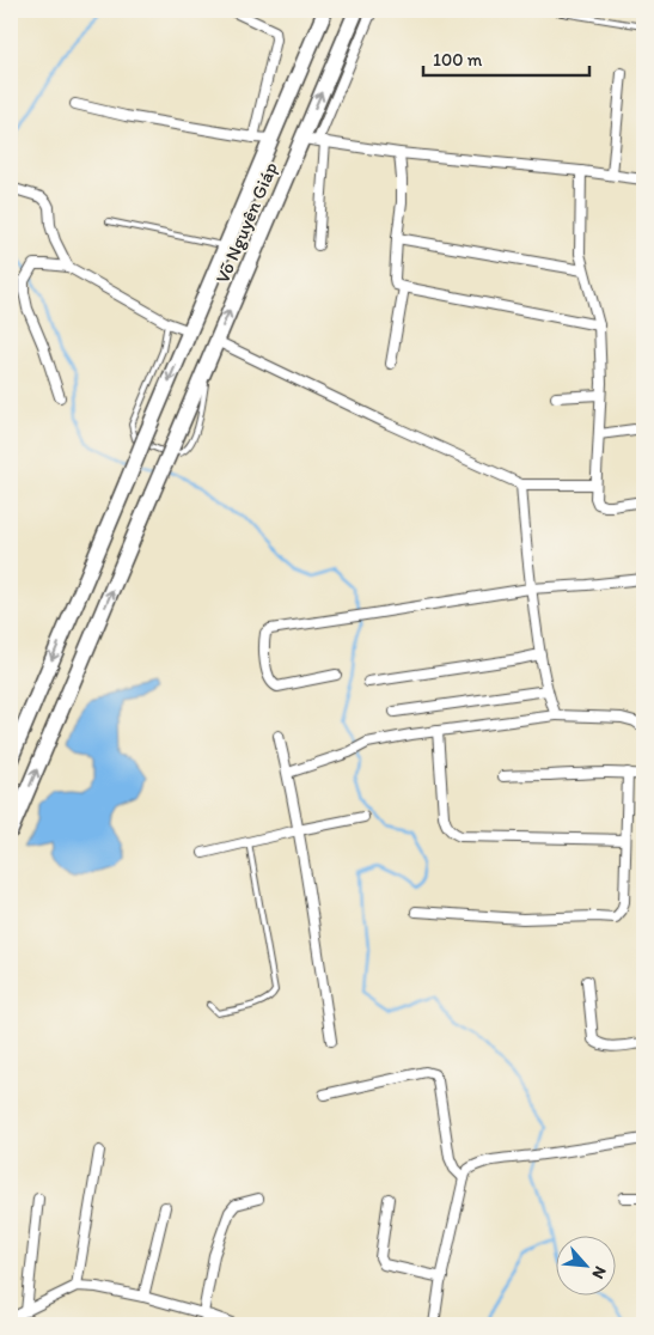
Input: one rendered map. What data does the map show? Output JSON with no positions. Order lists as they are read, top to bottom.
{
  "streets": {
    "highway": ["Võ Nguyên Giáp"]
  },
  "scale_bar": "100 m",
  "north": "bottom right"
}
